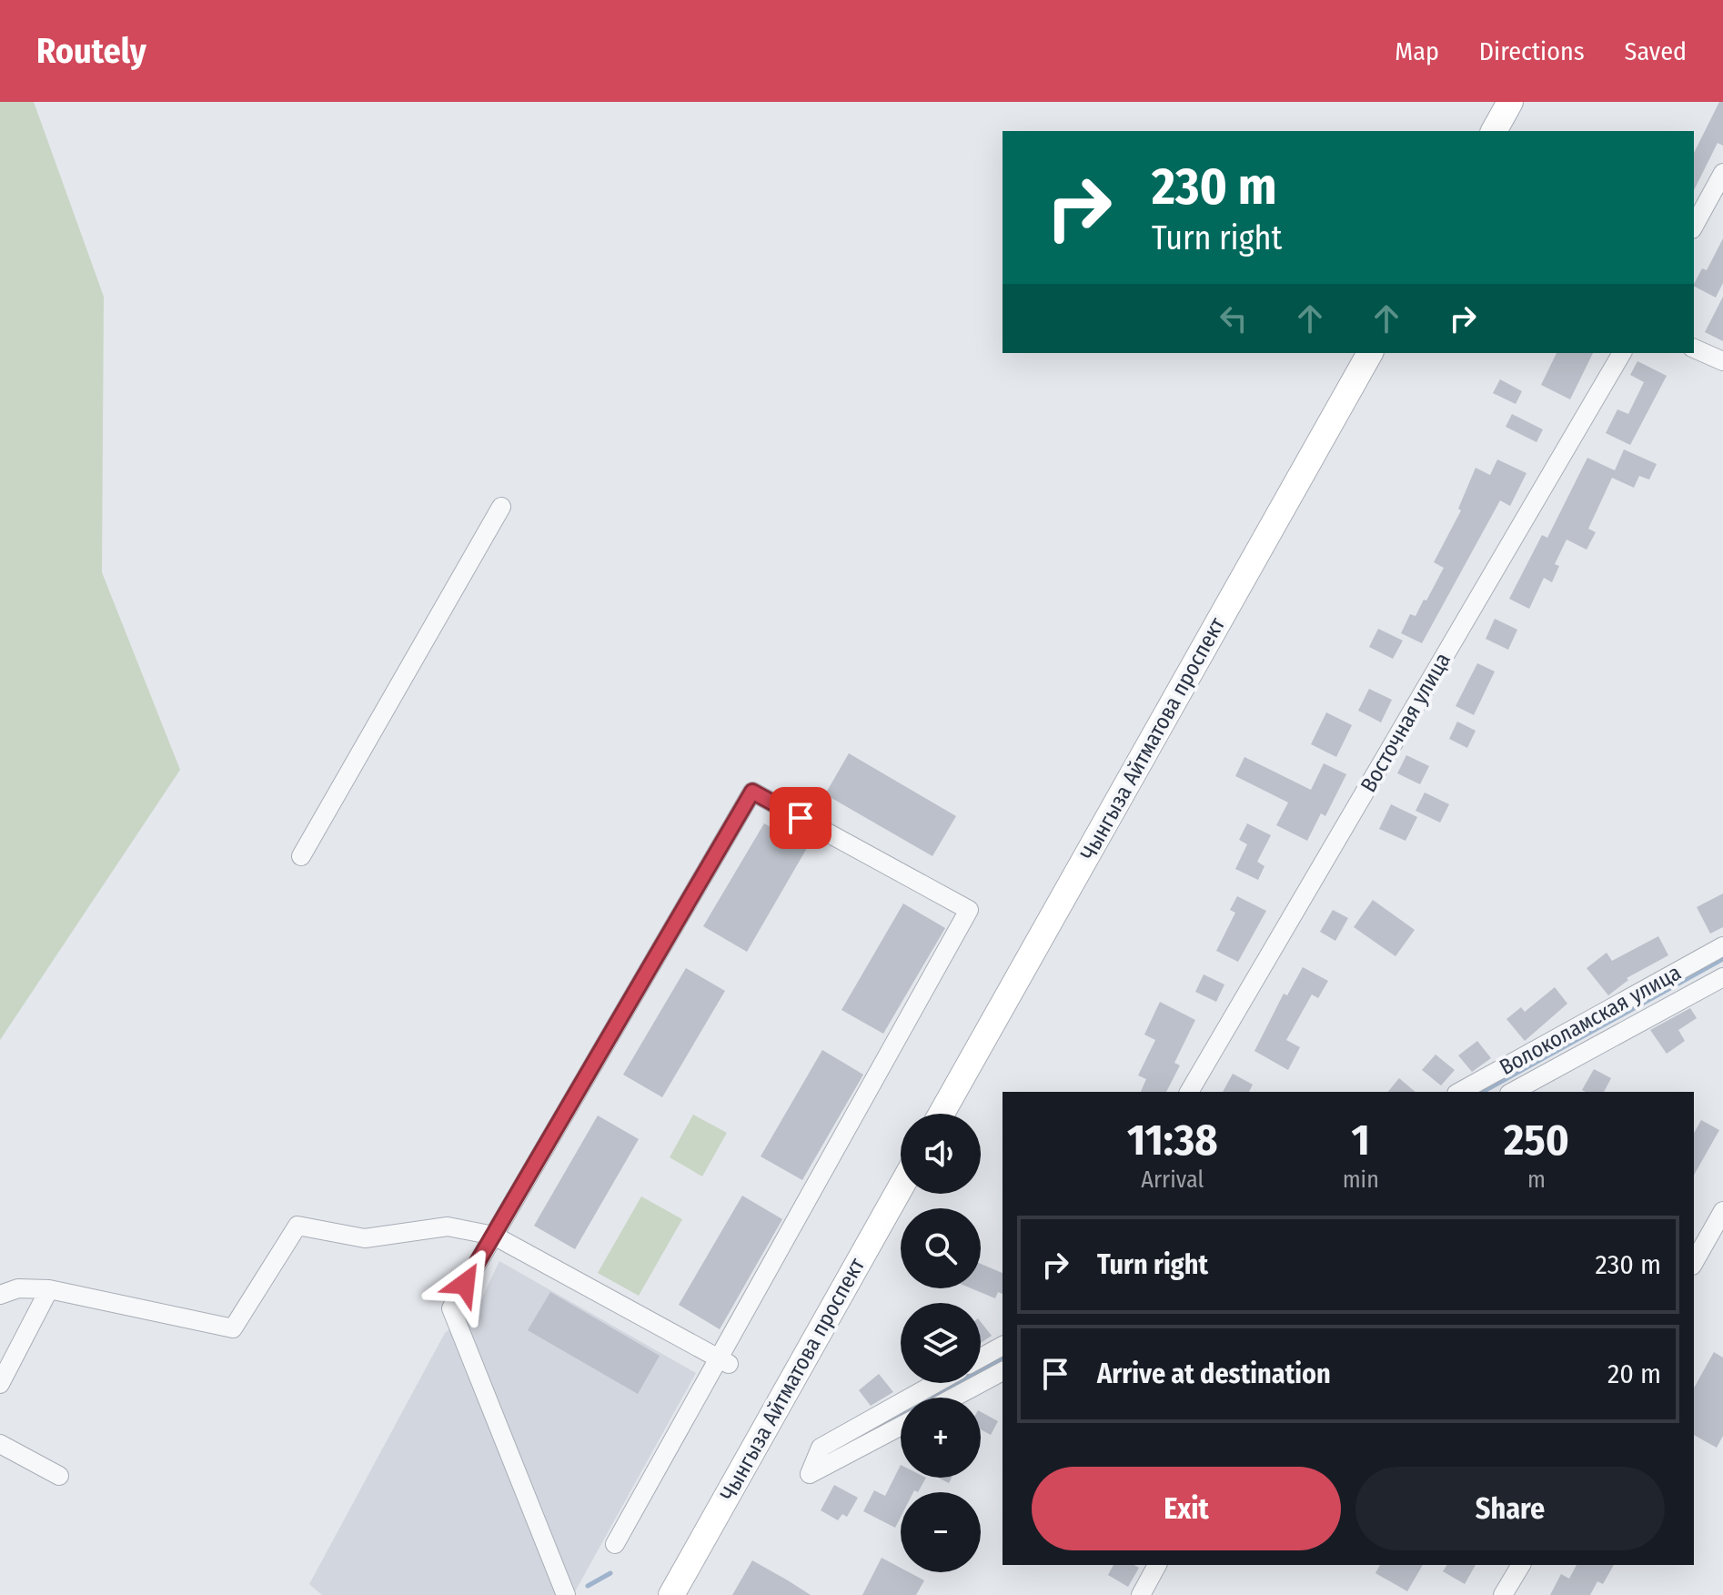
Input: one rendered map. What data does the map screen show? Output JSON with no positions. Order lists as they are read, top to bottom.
{
  "streets": {
    "main road": ["Чынгыза Айтматова проспект"],
    "street": ["Восточная улица", "Волоколамская улица"]
  },
  "page": {
    "header": "Routely",
    "nav": ["Map", "Directions", "Saved"],
    "turn": ["230 m", "Turn right"],
    "eta": [
      "11:38",
      "Arrival",
      "1",
      "min",
      "250",
      "m"
    ],
    "map_buttons": ["+", "−"],
    "list": [
      {
        "name": "Turn right",
        "value": "230 m"
      },
      {
        "name": "Arrive at destination",
        "value": "20 m"
      }
    ],
    "buttons": ["Exit", "Share"]
  }
}
